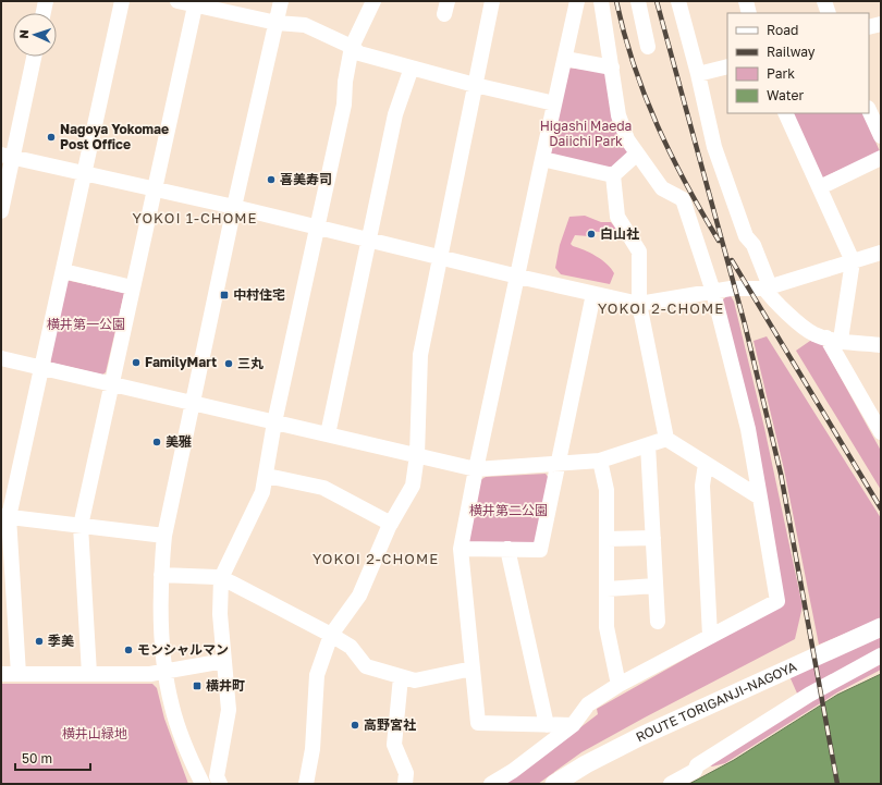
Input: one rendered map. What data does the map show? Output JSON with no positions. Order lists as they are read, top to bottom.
{
  "streets": {
    "main road": ["ROUTE TORIGANJI-NAGOYA"]
  },
  "districts": ["YOKOI 1-CHOME", "YOKOI 2-CHOME", "YOKOI 2-CHOME"],
  "parks": [
    "Higashi Maeda Daiichi Park",
    "横井第一公園",
    "横井第二公園",
    "横井山緑地"
  ],
  "places": {
    "other": [
      "Nagoya Yokomae Post Office",
      "喜美寿司",
      "白山社",
      "FamilyMart",
      "三丸",
      "美雅",
      "季美",
      "モンシャルマン",
      "高野宮社"
    ],
    "transit": ["中村住宅", "横井町"]
  },
  "legend": [
    "Road",
    "Railway",
    "Park",
    "Water"
  ],
  "scale_bar": "50 m",
  "north": "left"
}
